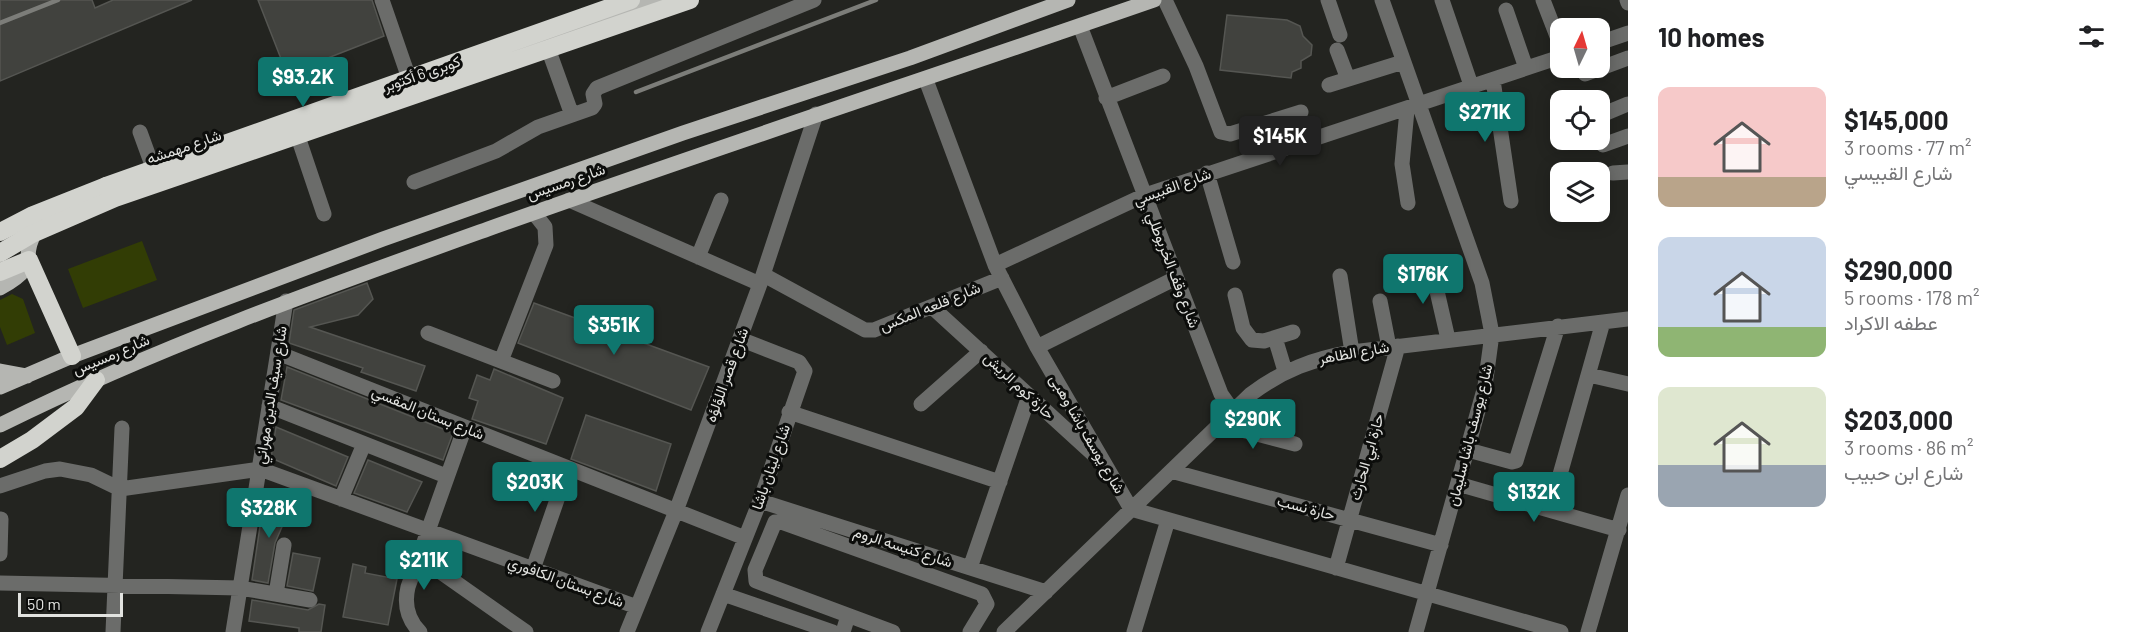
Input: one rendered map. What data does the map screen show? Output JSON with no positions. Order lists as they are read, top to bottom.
{
  "streets": {
    "highway": ["كوبرى 6 أكتوبر"],
    "main road": ["شارع مهمشه", "شارع رمسيس"],
    "street": [
      "شارع القبيسي",
      "شارع وقف الخربوطلي",
      "شارع قلعه المكس",
      "شارع الظاهر",
      "شارع قصر اللؤلؤه",
      "حارة كوم الريش",
      "شارع سيف الدين مهراني",
      "شارع بستان المقسي",
      "شارع يوسف باشا وهبى",
      "شارع يوسف باشا سليمان",
      "حارة ابي الحارث",
      "شارع لينان باشا",
      "حارة نسب",
      "شارع كنيسه الروم",
      "شارع بستان الكافوري"
    ]
  },
  "crossings": [
    ["شارع رمسيس", "شارع وقف الخربوطلي"],
    ["شارع رمسيس", "شارع قلعه المكس"],
    ["شارع رمسيس", "شارع قصر اللؤلؤه"],
    ["شارع رمسيس", "شارع سيف الدين مهراني"],
    ["شارع رمسيس", "شارع يوسف باشا وهبى"],
    ["شارع القبيسي", "شارع وقف الخربوطلي"],
    ["شارع القبيسي", "شارع قلعه المكس"],
    ["شارع القبيسي", "شارع يوسف باشا وهبى"],
    ["شارع القبيسي", "شارع يوسف باشا سليمان"],
    ["شارع وقف الخربوطلي", "شارع الظاهر"],
    ["شارع قلعه المكس", "شارع قصر اللؤلؤه"],
    ["شارع قلعه المكس", "حارة كوم الريش"],
    ["شارع قلعه المكس", "شارع يوسف باشا وهبى"],
    ["شارع الظاهر", "شارع يوسف باشا وهبى"],
    ["شارع الظاهر", "شارع يوسف باشا سليمان"],
    ["شارع الظاهر", "حارة ابي الحارث"],
    ["شارع الظاهر", "حارة نسب"],
    ["شارع الظاهر", "شارع كنيسه الروم"],
    ["شارع قصر اللؤلؤه", "شارع بستان المقسي"],
    ["شارع قصر اللؤلؤه", "شارع لينان باشا"],
    ["شارع قصر اللؤلؤه", "شارع بستان الكافوري"],
    ["حارة كوم الريش", "شارع يوسف باشا وهبى"],
    ["شارع سيف الدين مهراني", "شارع بستان المقسي"],
    ["شارع سيف الدين مهراني", "شارع بستان الكافوري"],
    ["شارع بستان المقسي", "شارع لينان باشا"],
    ["شارع يوسف باشا وهبى", "شارع يوسف باشا سليمان"],
    ["شارع يوسف باشا وهبى", "حارة ابي الحارث"],
    ["شارع يوسف باشا سليمان", "حارة نسب"],
    ["حارة ابي الحارث", "حارة نسب"],
    ["شارع لينان باشا", "شارع كنيسه الروم"]
  ],
  "scale_bar": "50 m",
  "north": "top",
  "page": {
    "heading": "10 homes",
    "price": [
      "$93.2K",
      "$271K",
      "$145K",
      "$176K",
      "$351K",
      "$290K",
      "$203K",
      "$132K",
      "$328K",
      "$211K"
    ],
    "list": [
      {
        "name": "$145,000",
        "note": "3 rooms · 77 m² · شارع القبيسي"
      },
      {
        "name": "$290,000",
        "note": "5 rooms · 178 m² · عطفه الاكراد"
      },
      {
        "name": "$203,000",
        "note": "3 rooms · 86 m² · شارع ابن حبيب"
      }
    ],
    "scale": "50 m"
  }
}
